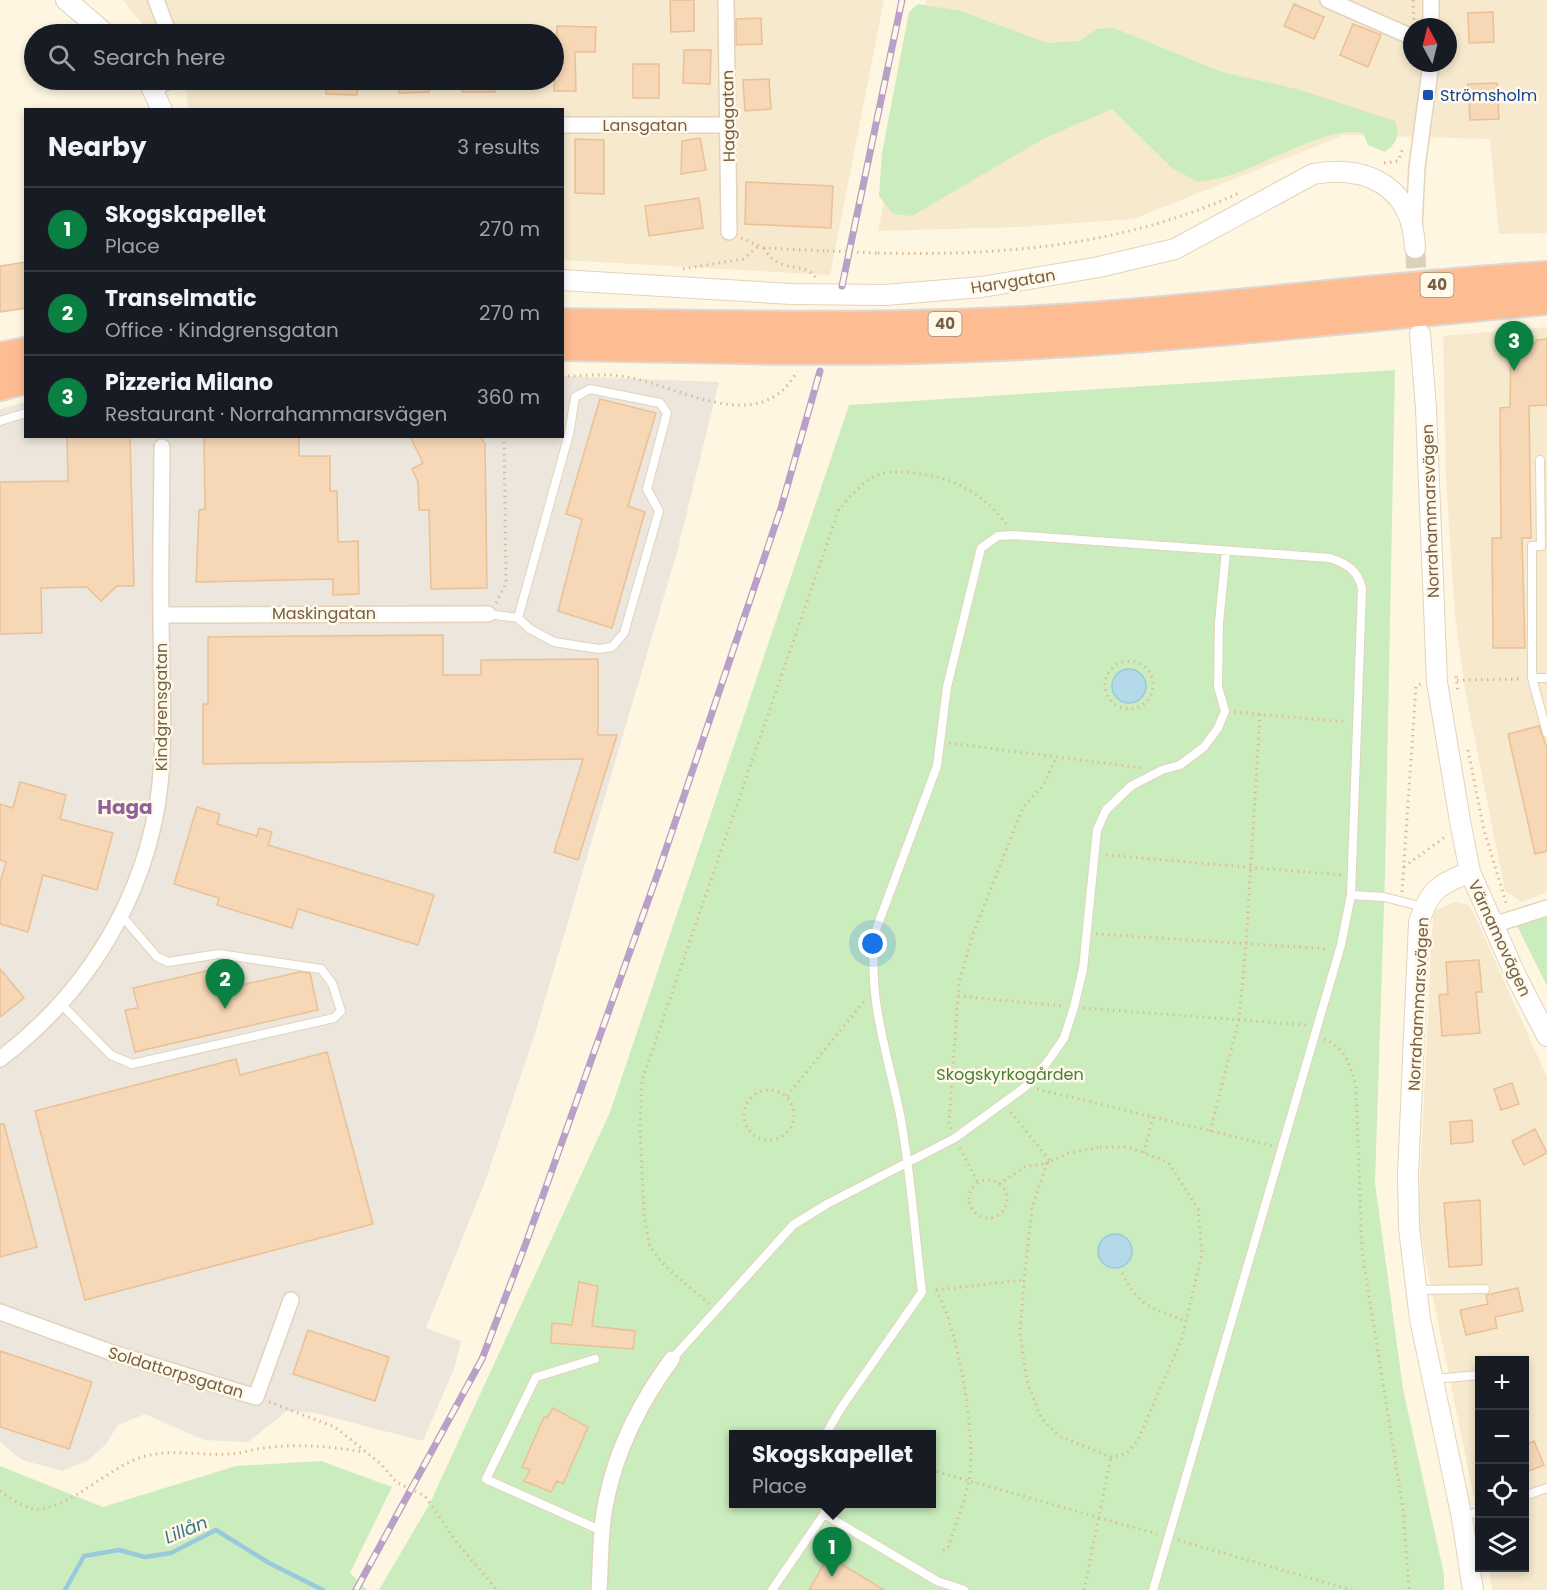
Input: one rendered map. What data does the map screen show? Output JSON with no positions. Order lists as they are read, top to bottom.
{
  "streets": {
    "highway": ["40"],
    "street": [
      "Hagagatan",
      "Lansgatan",
      "Harvgatan",
      "Norrahammarsvägen",
      "Maskingatan",
      "Kindgrensgatan",
      "Värnamovägen",
      "Soldattorpsgatan"
    ]
  },
  "crossings": [
    ["Hagagatan", "Lansgatan"],
    ["Norrahammarsvägen", "Värnamovägen"],
    ["Maskingatan", "Kindgrensgatan"]
  ],
  "districts": ["Haga"],
  "water": ["Lillån"],
  "parks": ["Skogskyrkogården"],
  "places": {
    "transit": ["Strömsholm"]
  },
  "north": "top",
  "page": {
    "search": "Search here",
    "heading": ["Nearby", "3 results"],
    "list": [
      {
        "mark": "1",
        "name": "Skogskapellet",
        "note": "Place",
        "value": "270 m"
      },
      {
        "mark": "2",
        "name": "Transelmatic",
        "note": "Office · Kindgrensgatan",
        "value": "270 m"
      },
      {
        "mark": "3",
        "name": "Pizzeria Milano",
        "note": "Restaurant · Norrahammarsvägen",
        "value": "360 m"
      }
    ],
    "pins": ["3", "2", "1"],
    "map_buttons": ["+", "−"],
    "popup": ["Skogskapellet", "Place"]
  }
}
